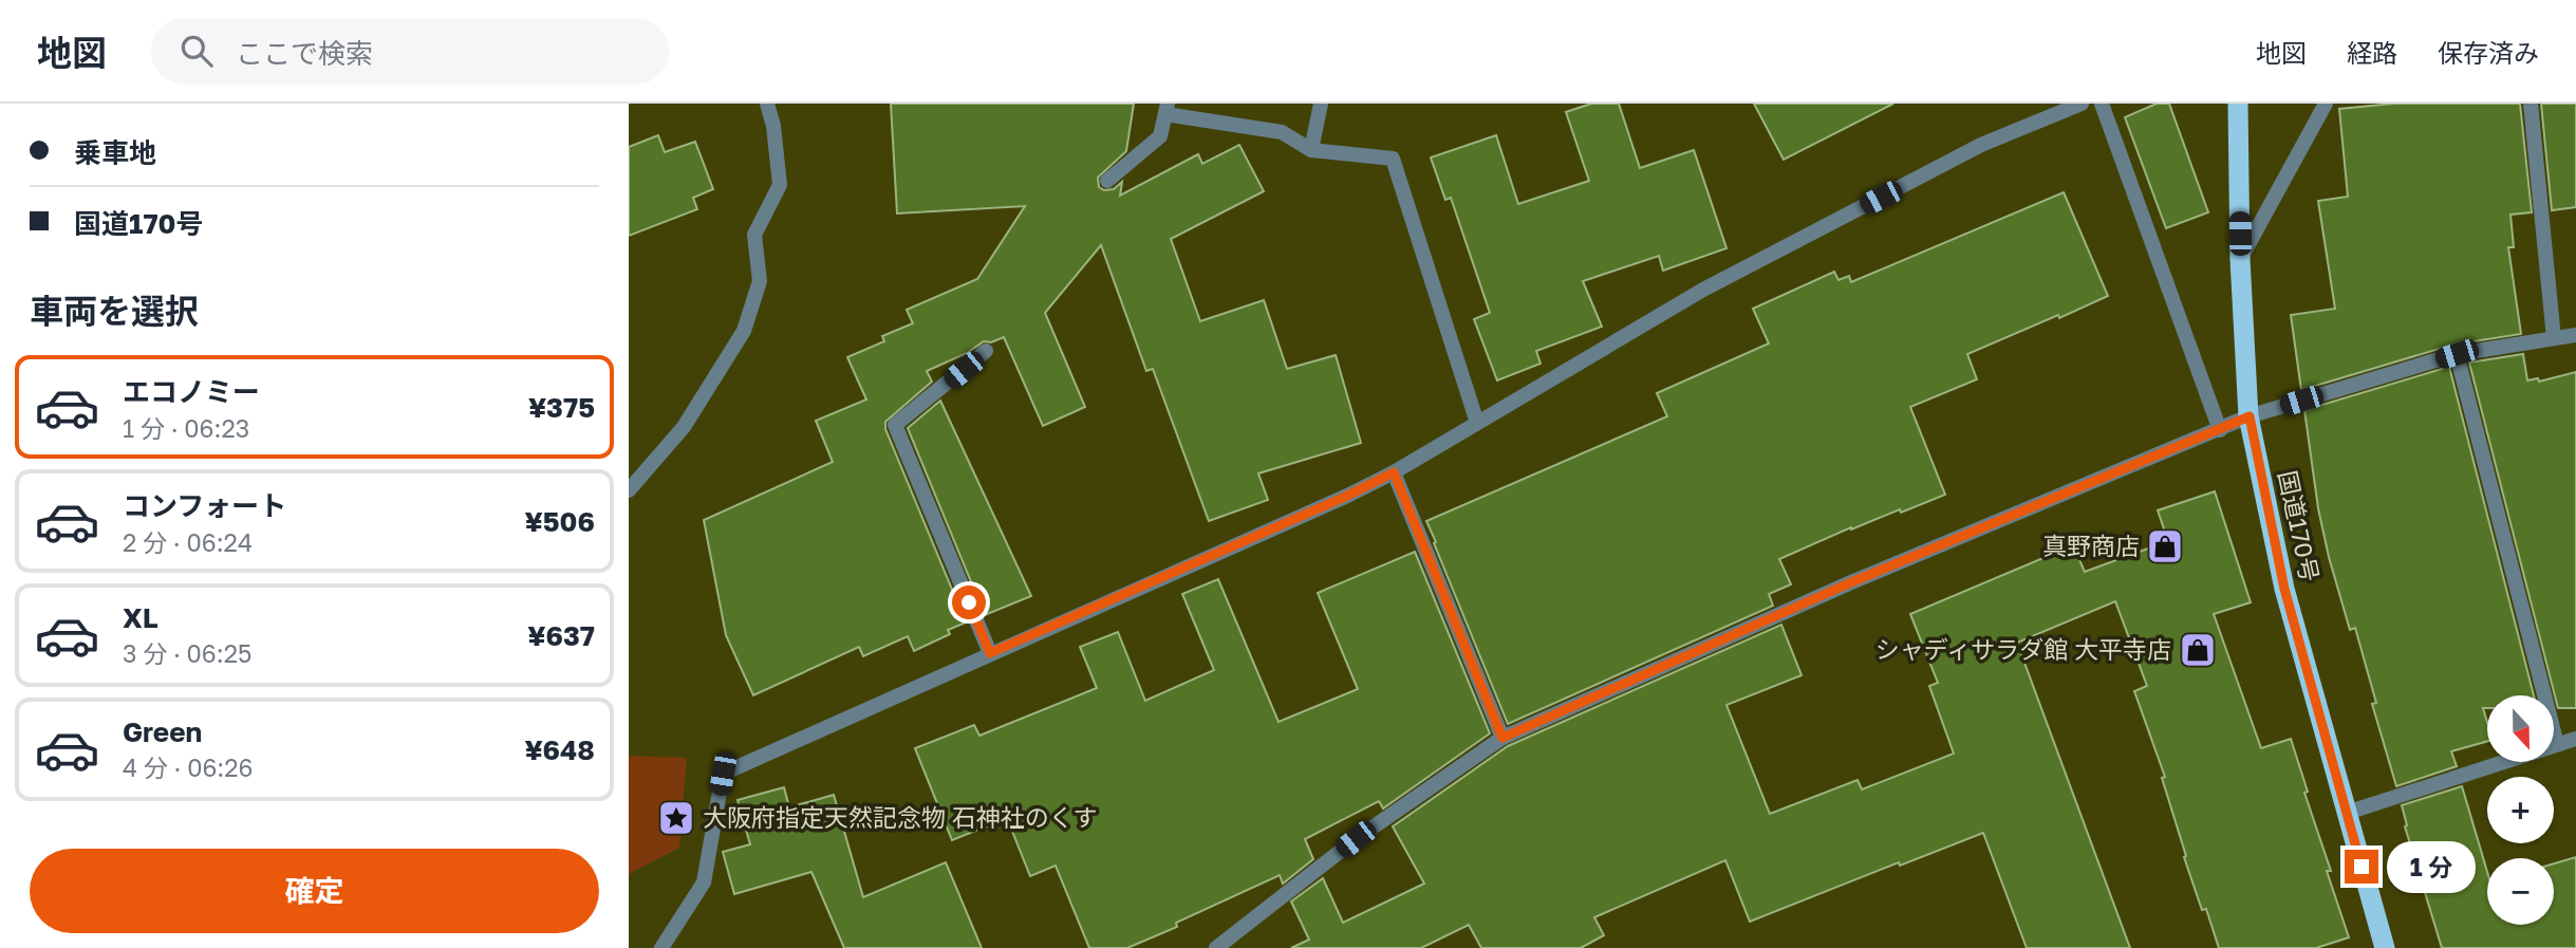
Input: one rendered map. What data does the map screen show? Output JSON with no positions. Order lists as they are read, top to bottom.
{
  "streets": {
    "highway": ["国道170号"]
  },
  "places": {
    "shop": ["真野商店", "シャディサラダ館 大平寺店"],
    "place": ["大阪府指定天然記念物 石神社のくす"]
  },
  "north": "bottom",
  "page": {
    "header": "地図",
    "search": "ここで検索",
    "nav": ["地図", "経路", "保存済み"],
    "banner": ["乗車地", "国道170号"],
    "heading": "車両を選択",
    "list": [
      {
        "name": "エコノミー",
        "note": "1 分 · 06:23",
        "value": "¥375"
      },
      {
        "name": "コンフォート",
        "note": "2 分 · 06:24",
        "value": "¥506"
      },
      {
        "name": "XL",
        "note": "3 分 · 06:25",
        "value": "¥637"
      },
      {
        "name": "Green",
        "note": "4 分 · 06:26",
        "value": "¥648"
      }
    ],
    "map_buttons": ["+", "−"],
    "buttons": "確定",
    "bubble": "1 分"
  }
}
